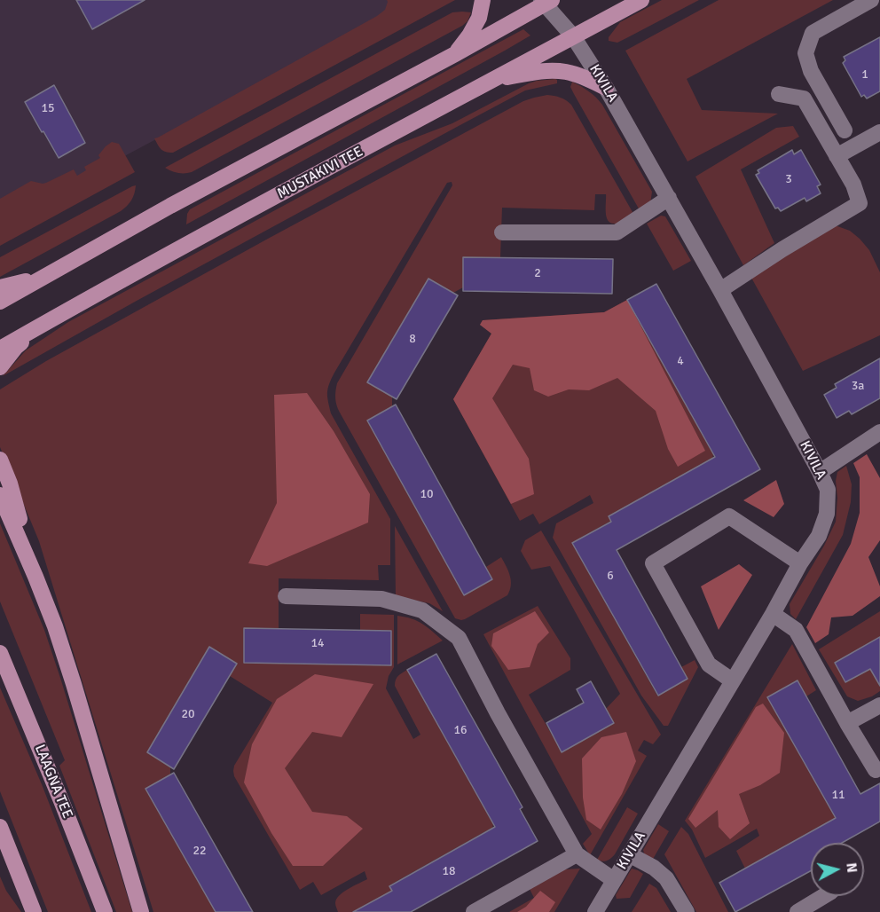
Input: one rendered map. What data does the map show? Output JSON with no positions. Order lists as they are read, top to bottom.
{
  "streets": {
    "main road": ["MUSTAKIVI TEE", "LAAGNA TEE"],
    "street": ["KIVILA"]
  },
  "crossings": [
    ["KIVILA", "MUSTAKIVI TEE"]
  ],
  "house_numbers": [
    "1",
    "15",
    "3",
    "2",
    "8",
    "4",
    "3a",
    "10",
    "6",
    "14",
    "20",
    "16",
    "11",
    "22",
    "18"
  ],
  "north": "right"
}
